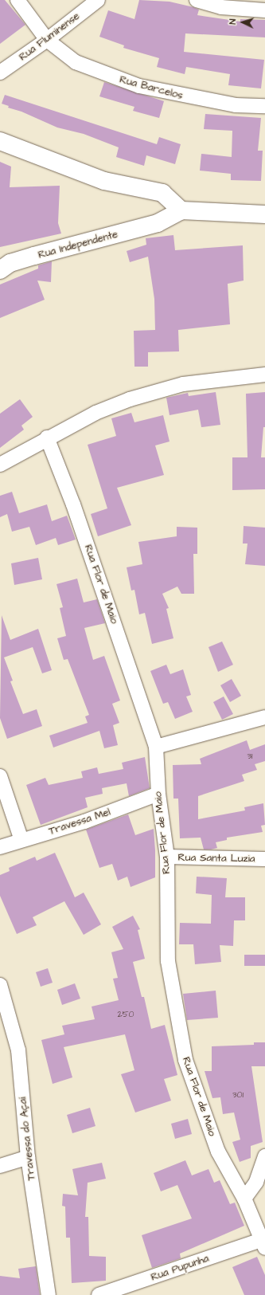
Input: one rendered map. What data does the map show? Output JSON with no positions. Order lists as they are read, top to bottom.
{
  "streets": {
    "street": [
      "Rua Fluminense",
      "Rua Barcelos",
      "Rua Independente",
      "Rua Flor de Maio",
      "Travessa Mel",
      "Rua Santa Luzia",
      "Travessa do Açaí",
      "Rua Pupunha"
    ]
  },
  "crossings": [
    ["Rua Fluminense", "Rua Barcelos"],
    ["Rua Flor de Maio", "Travessa Mel"],
    ["Rua Flor de Maio", "Rua Santa Luzia"],
    ["Rua Flor de Maio", "Rua Pupunha"]
  ],
  "house_numbers": ["31", "250", "301"],
  "north": "left"
}
